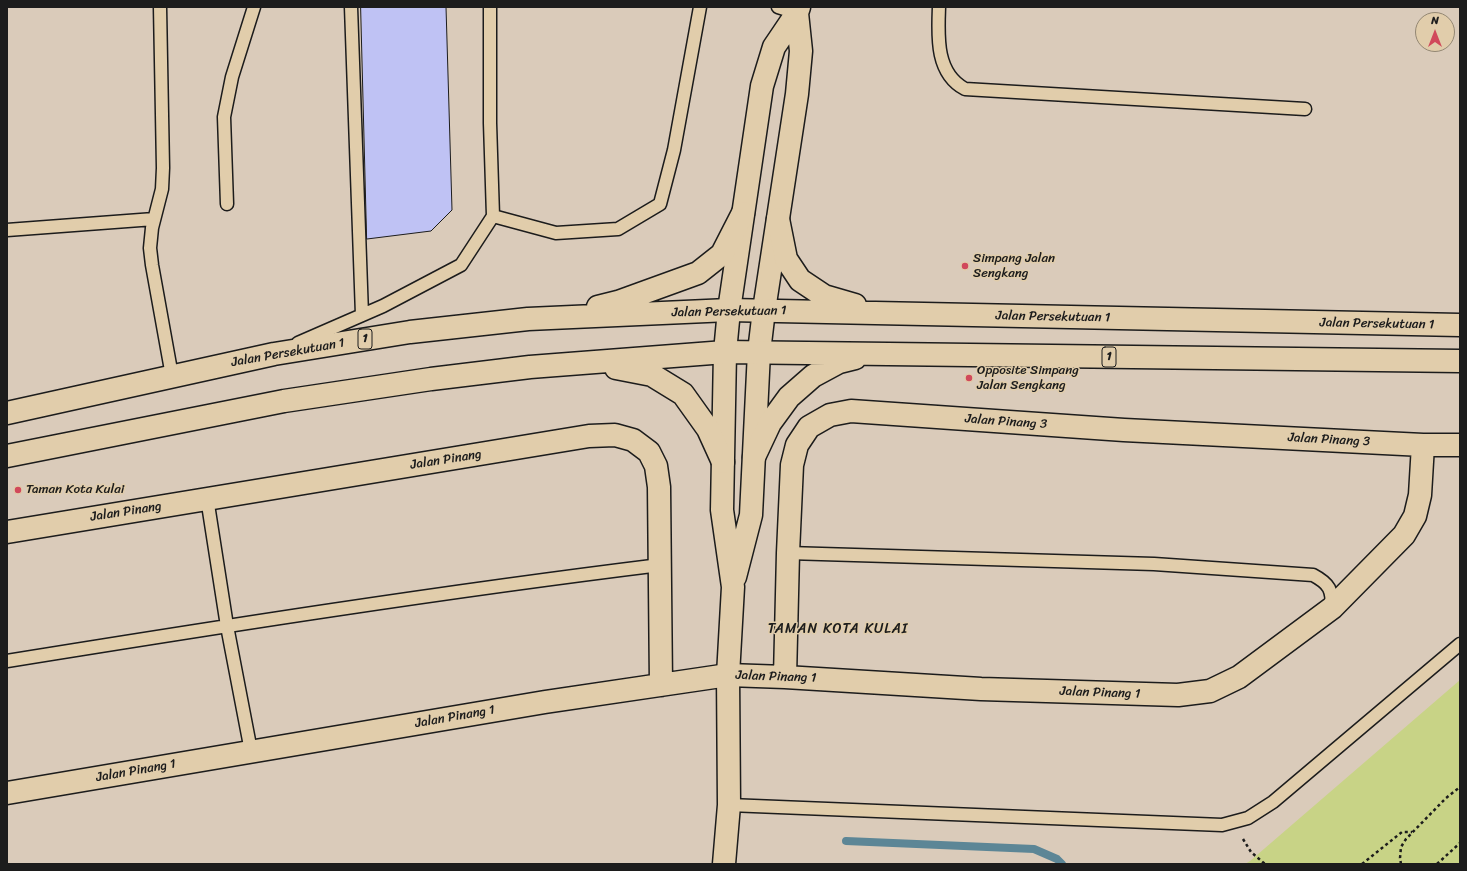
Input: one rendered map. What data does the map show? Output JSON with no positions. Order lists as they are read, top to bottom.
{
  "streets": {
    "main road": [
      "Jalan Persekutuan 1",
      "1",
      "Jalan Pinang 3",
      "Jalan Pinang",
      "Jalan Pinang 1"
    ]
  },
  "crossings": [
    ["Jalan Pinang 3", "Jalan Pinang 1"],
    ["Jalan Pinang", "Jalan Pinang 1"]
  ],
  "districts": ["TAMAN KOTA KULAI"],
  "places": ["Simpang Jalan Sengkang", "Opposite Simpang Jalan Sengkang", "Taman Kota Kulai"],
  "north": "top"
}
